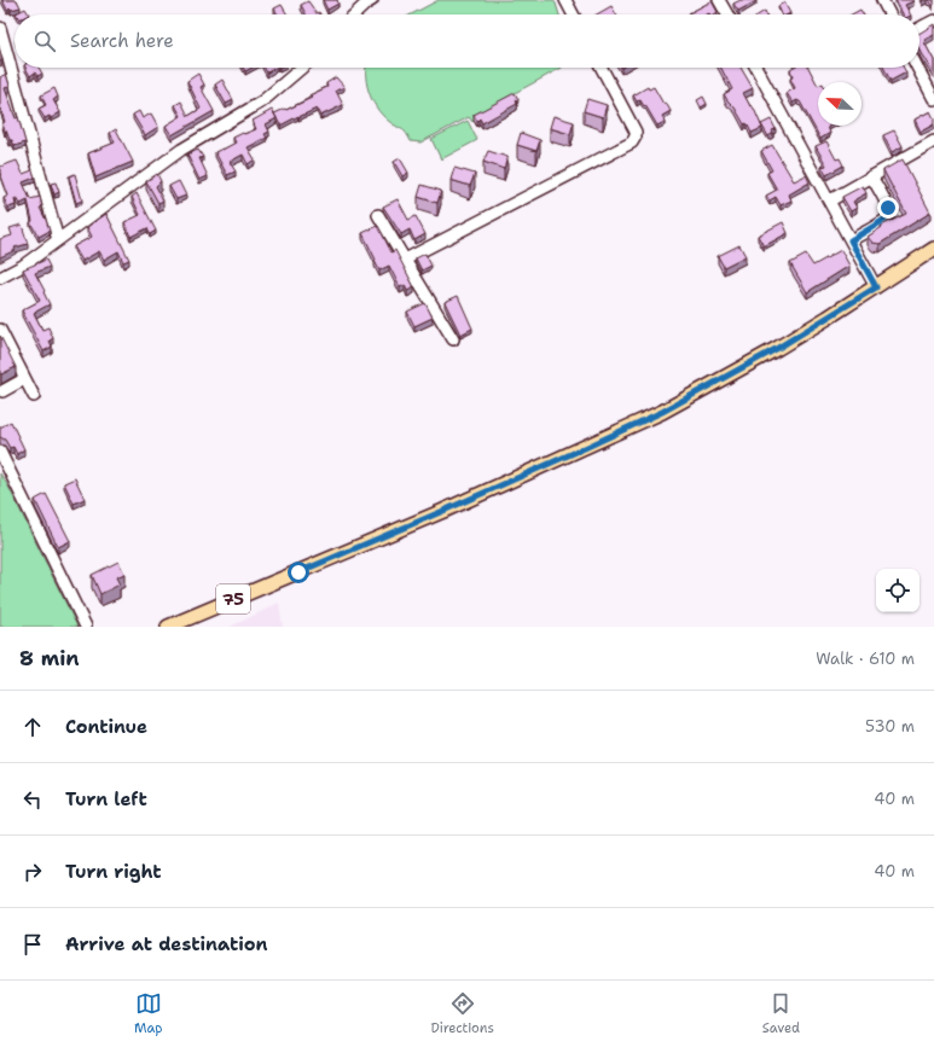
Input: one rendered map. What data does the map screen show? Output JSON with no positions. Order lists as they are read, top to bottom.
{
  "streets": {
    "main road": ["75"]
  },
  "north": "top left",
  "page": {
    "search": "Search here",
    "heading": ["8 min", "Walk · 610 m"],
    "list": [
      ["Continue", "530 m"],
      ["Turn left", "40 m"],
      ["Turn right", "40 m"],
      "Arrive at destination"
    ],
    "nav": ["Map", "Directions", "Saved"]
  }
}
